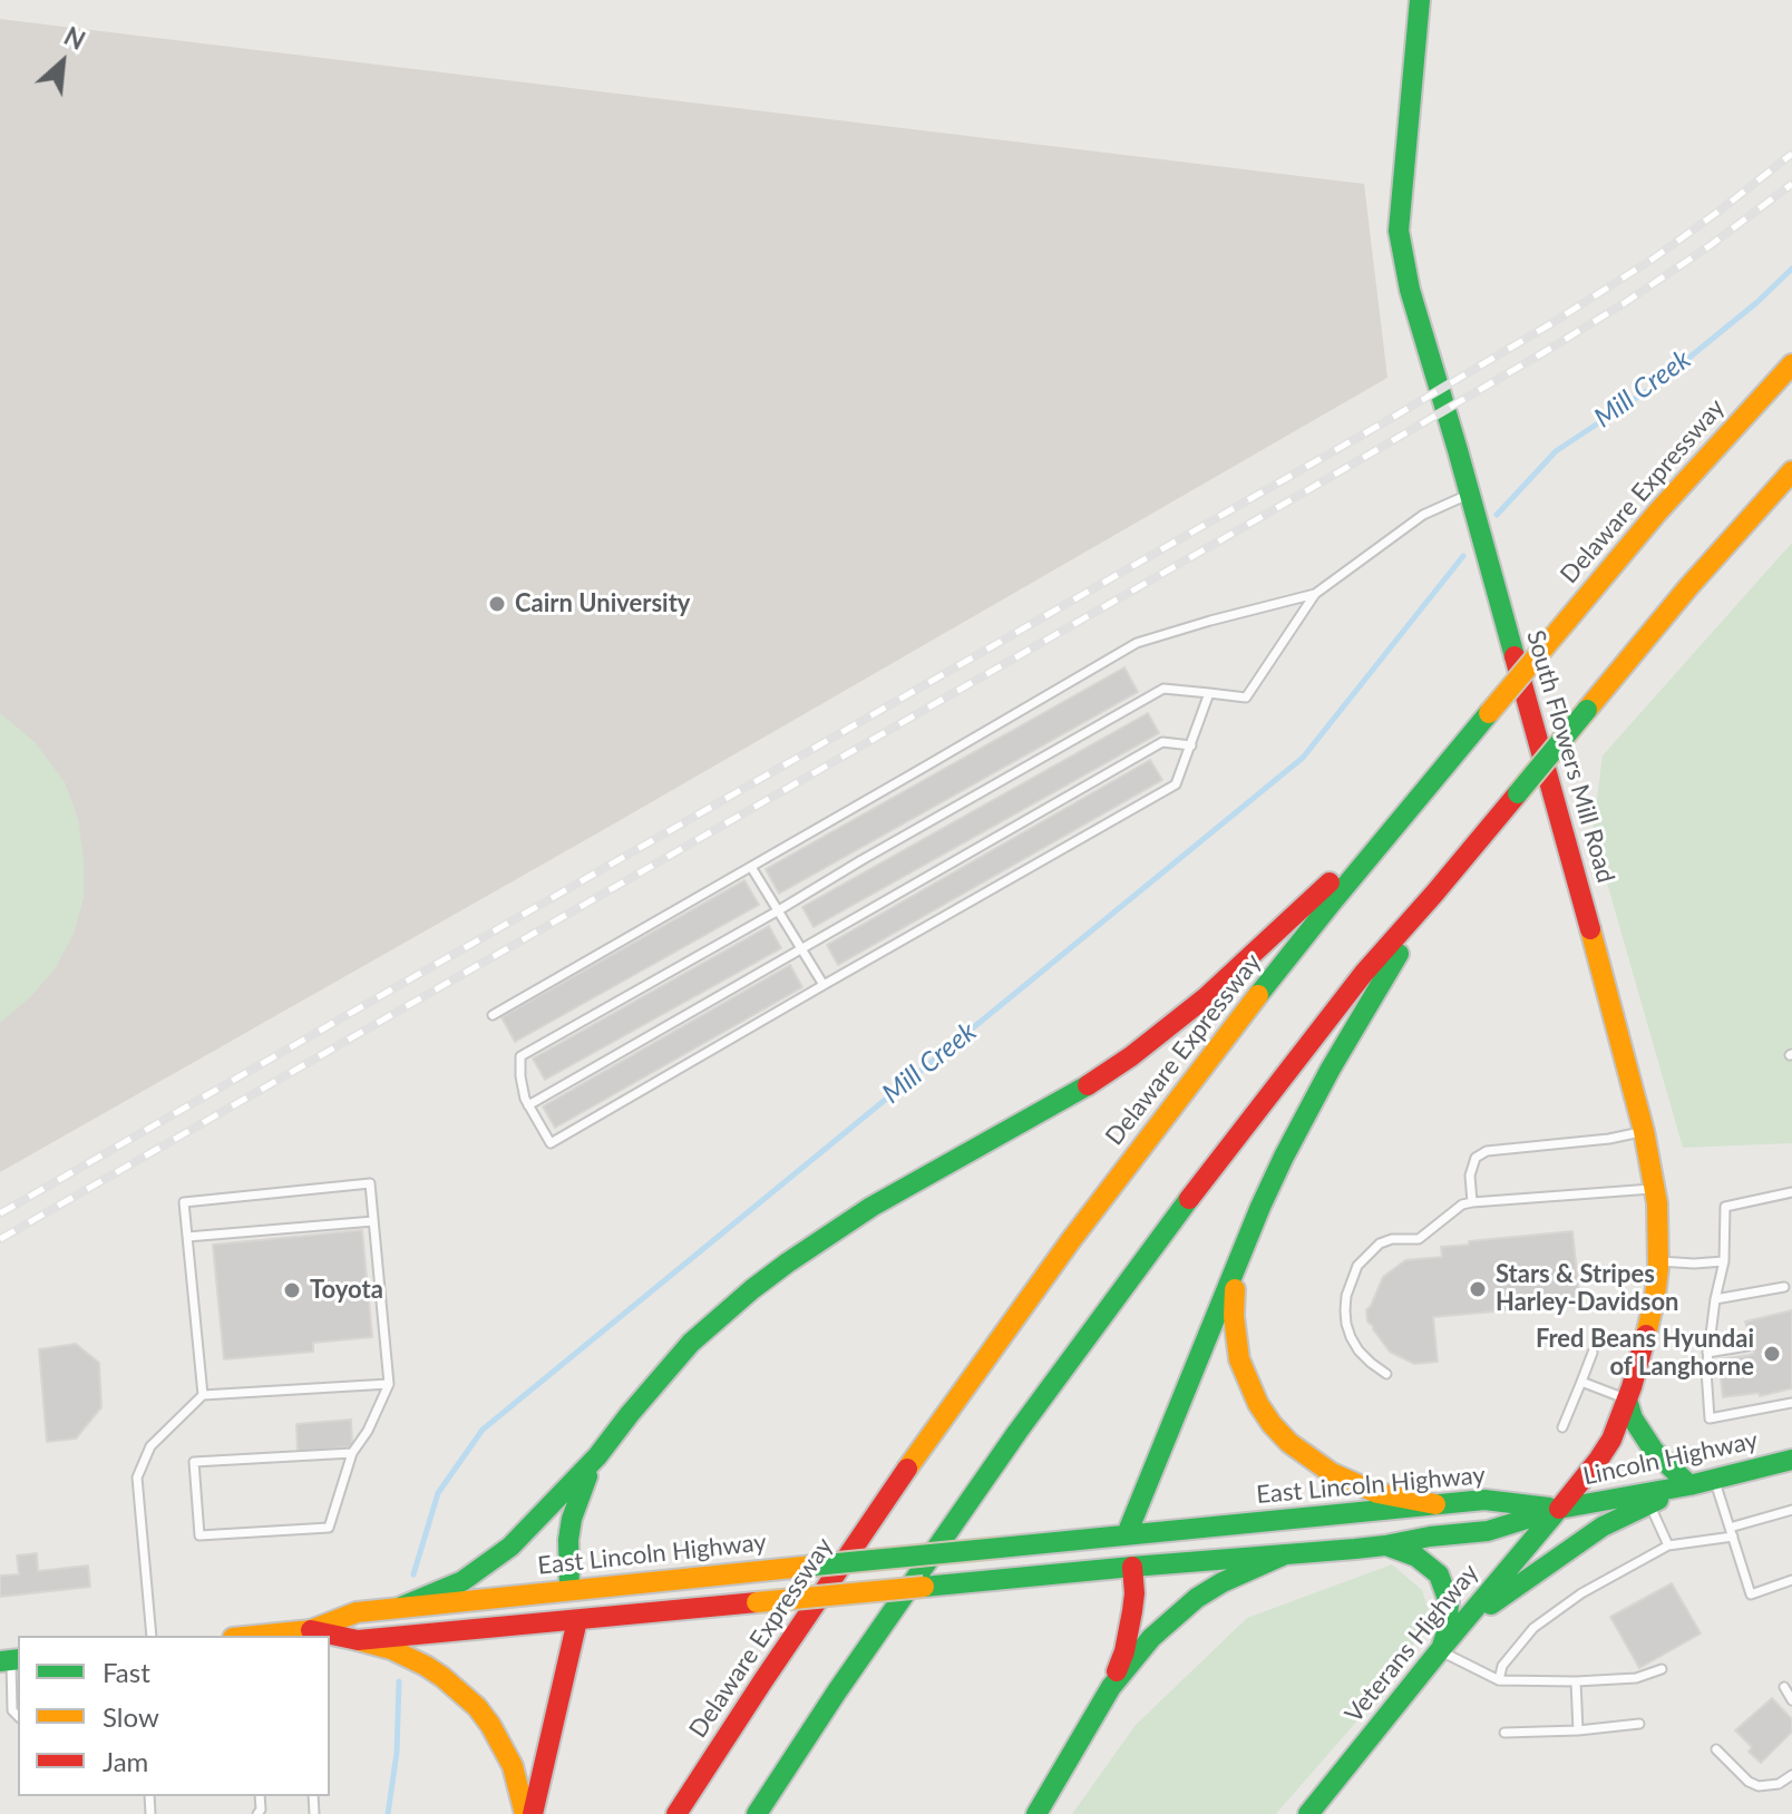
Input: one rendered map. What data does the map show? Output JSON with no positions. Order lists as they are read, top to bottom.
{
  "streets": {
    "main road": [
      "Delaware Expressway",
      "South Flowers Mill Road",
      "Lincoln Highway",
      "East Lincoln Highway",
      "Veterans Highway"
    ]
  },
  "crossings": [
    ["South Flowers Mill Road", "Lincoln Highway"],
    ["South Flowers Mill Road", "East Lincoln Highway"],
    ["South Flowers Mill Road", "Veterans Highway"],
    ["Lincoln Highway", "East Lincoln Highway"],
    ["Lincoln Highway", "Veterans Highway"],
    ["East Lincoln Highway", "Veterans Highway"]
  ],
  "water": ["Mill Creek"],
  "places": [
    "Cairn University",
    "Stars & Stripes Harley-Davidson",
    "Toyota",
    "Fred Beans Hyundai of Langhorne"
  ],
  "legend": ["Fast", "Slow", "Jam"],
  "north": "top right"
}
